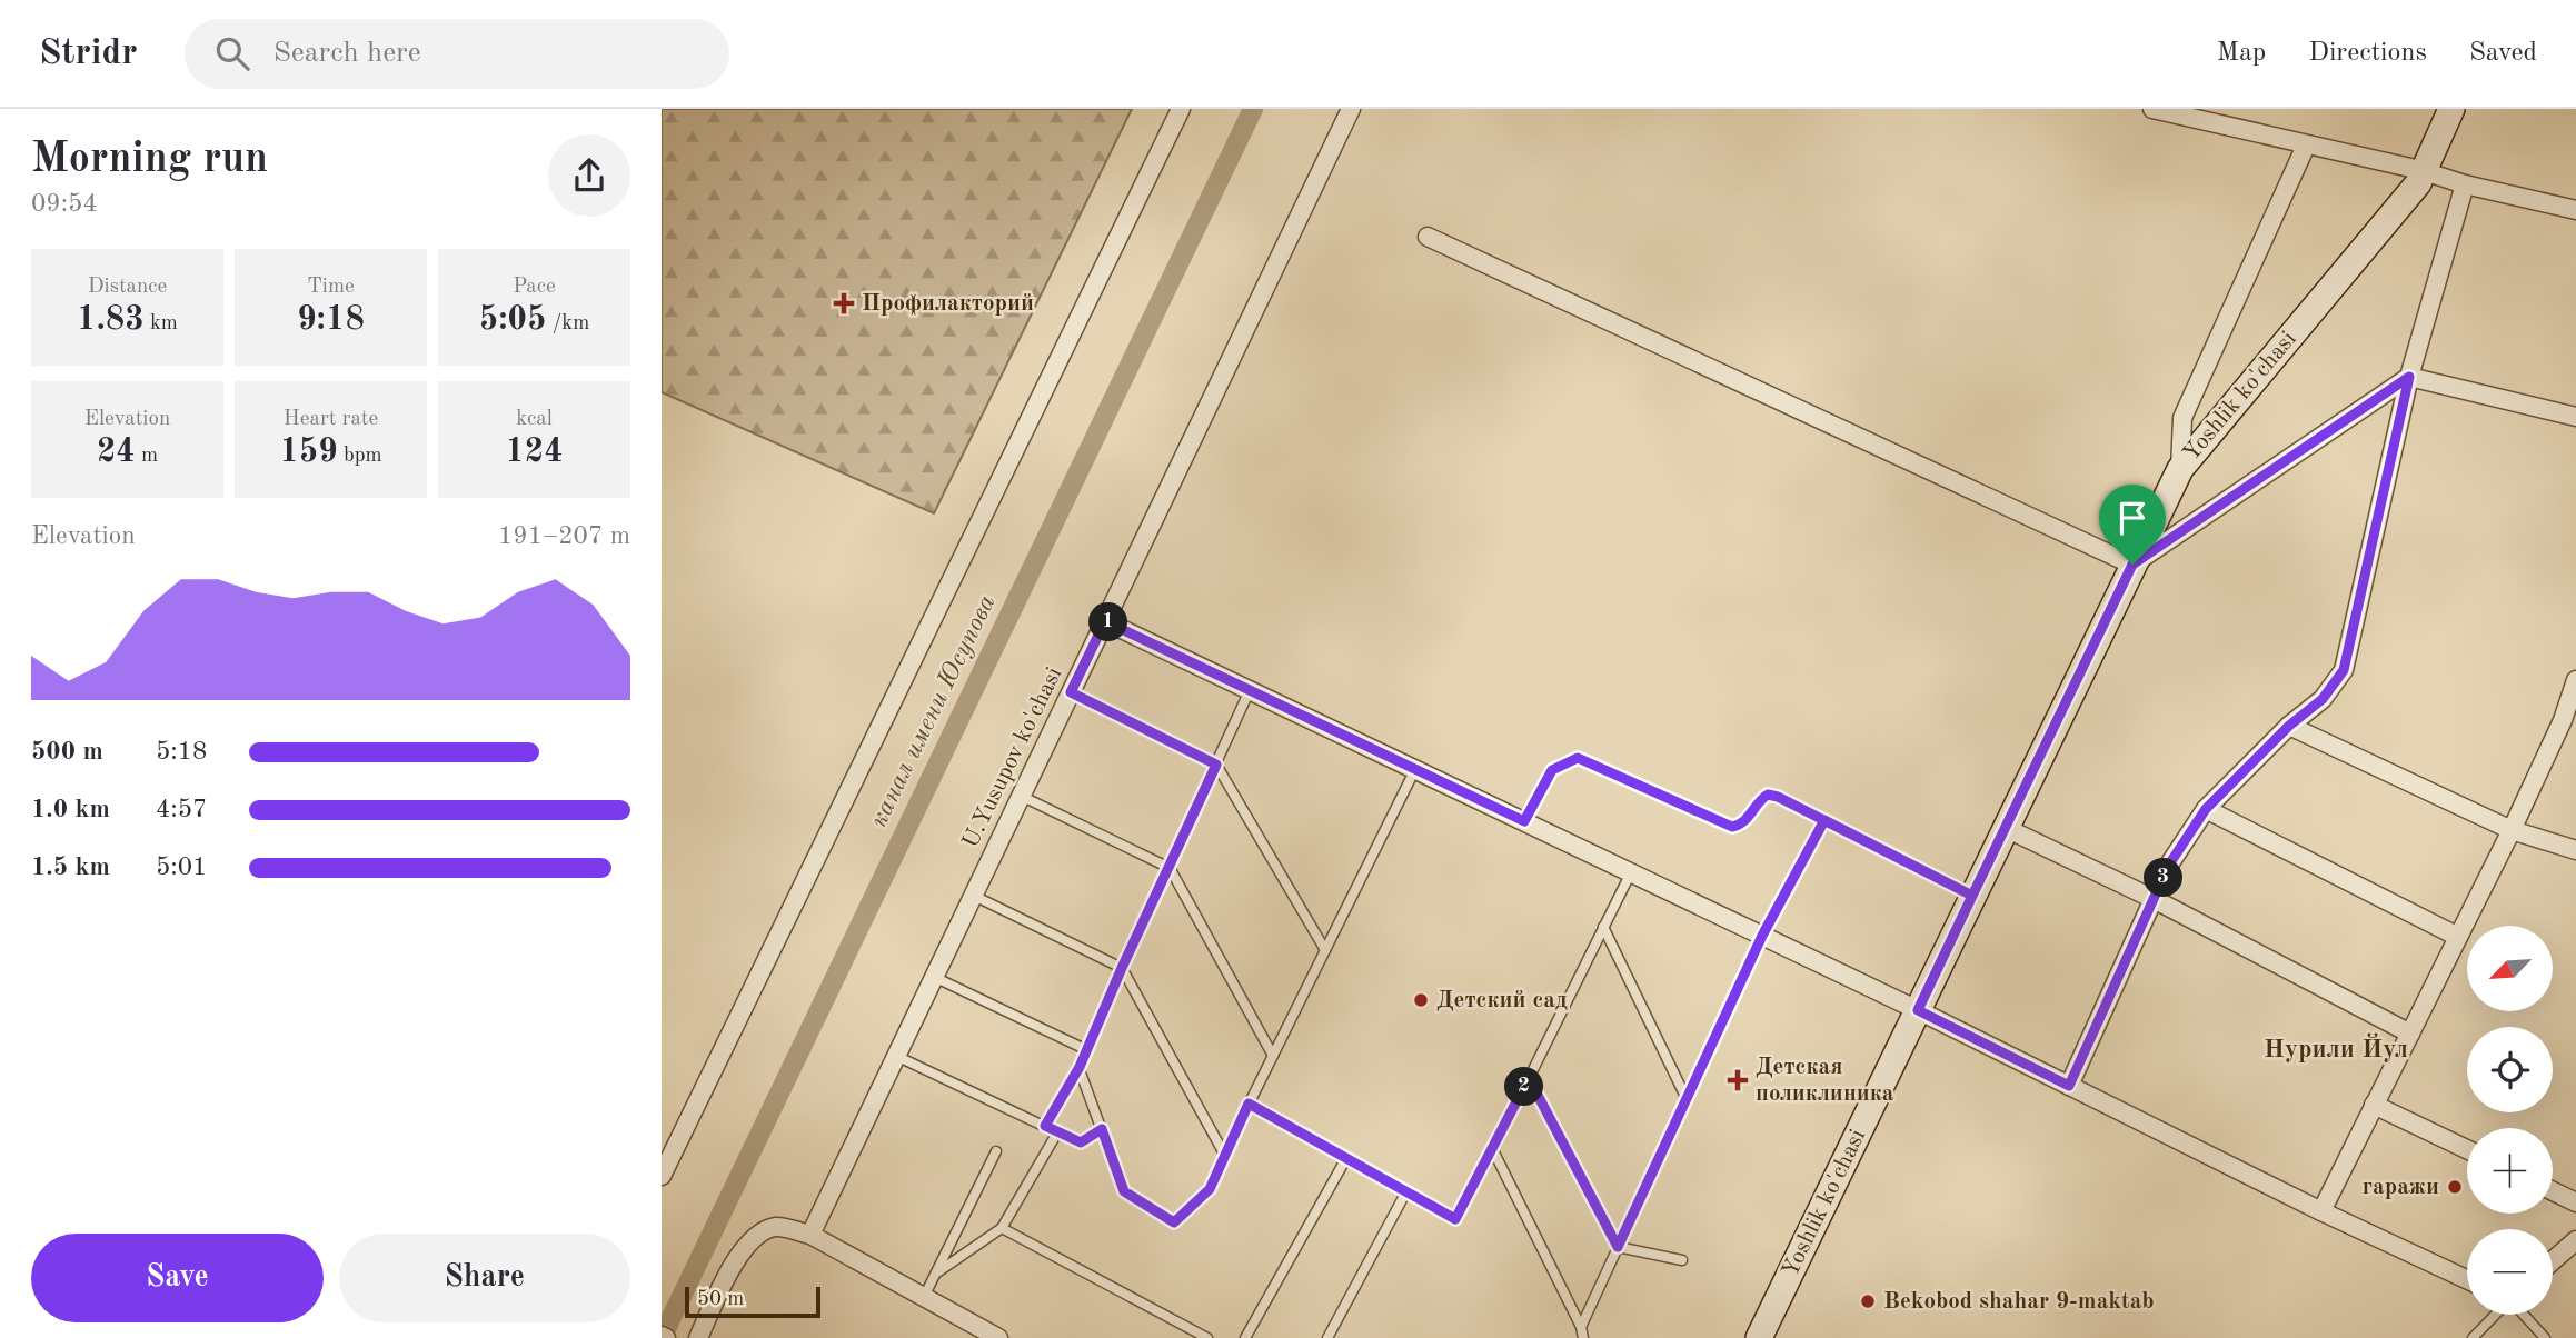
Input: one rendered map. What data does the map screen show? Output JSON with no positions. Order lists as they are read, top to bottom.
{
  "streets": {
    "street": ["Yoshlik ko'chasi", "U.Yusupov ko'chasi"]
  },
  "districts": ["Нурили Йул"],
  "water": ["канал имени Юсупова"],
  "places": {
    "health": ["Профилакторий", "Детская поликлиника"],
    "other": ["Детский сад", "гаражи", "Bekobod shahar 9-maktab"]
  },
  "scale_bar": "50 m",
  "north": "bottom left",
  "page": {
    "header": "Stridr",
    "search": "Search here",
    "nav": ["Map", "Directions", "Saved"],
    "heading": ["Morning run", "09:54"],
    "stats": [
      ["Distance", "1.83 km"],
      ["Time", "9:18"],
      ["Pace", "5:05 /km"],
      ["Elevation", "24 m"],
      ["Heart rate", "159 bpm"],
      ["kcal", "124"]
    ],
    "chart": ["Elevation", "191–207 m"],
    "pins": ["1", "3", "2"],
    "list": [
      {
        "name": "500 m",
        "note": "5:18"
      },
      {
        "name": "1.0 km",
        "note": "4:57"
      },
      {
        "name": "1.5 km",
        "note": "5:01"
      }
    ],
    "map_buttons": ["+", "−"],
    "buttons": ["Save", "Share"],
    "scale": "50 m"
  }
}
